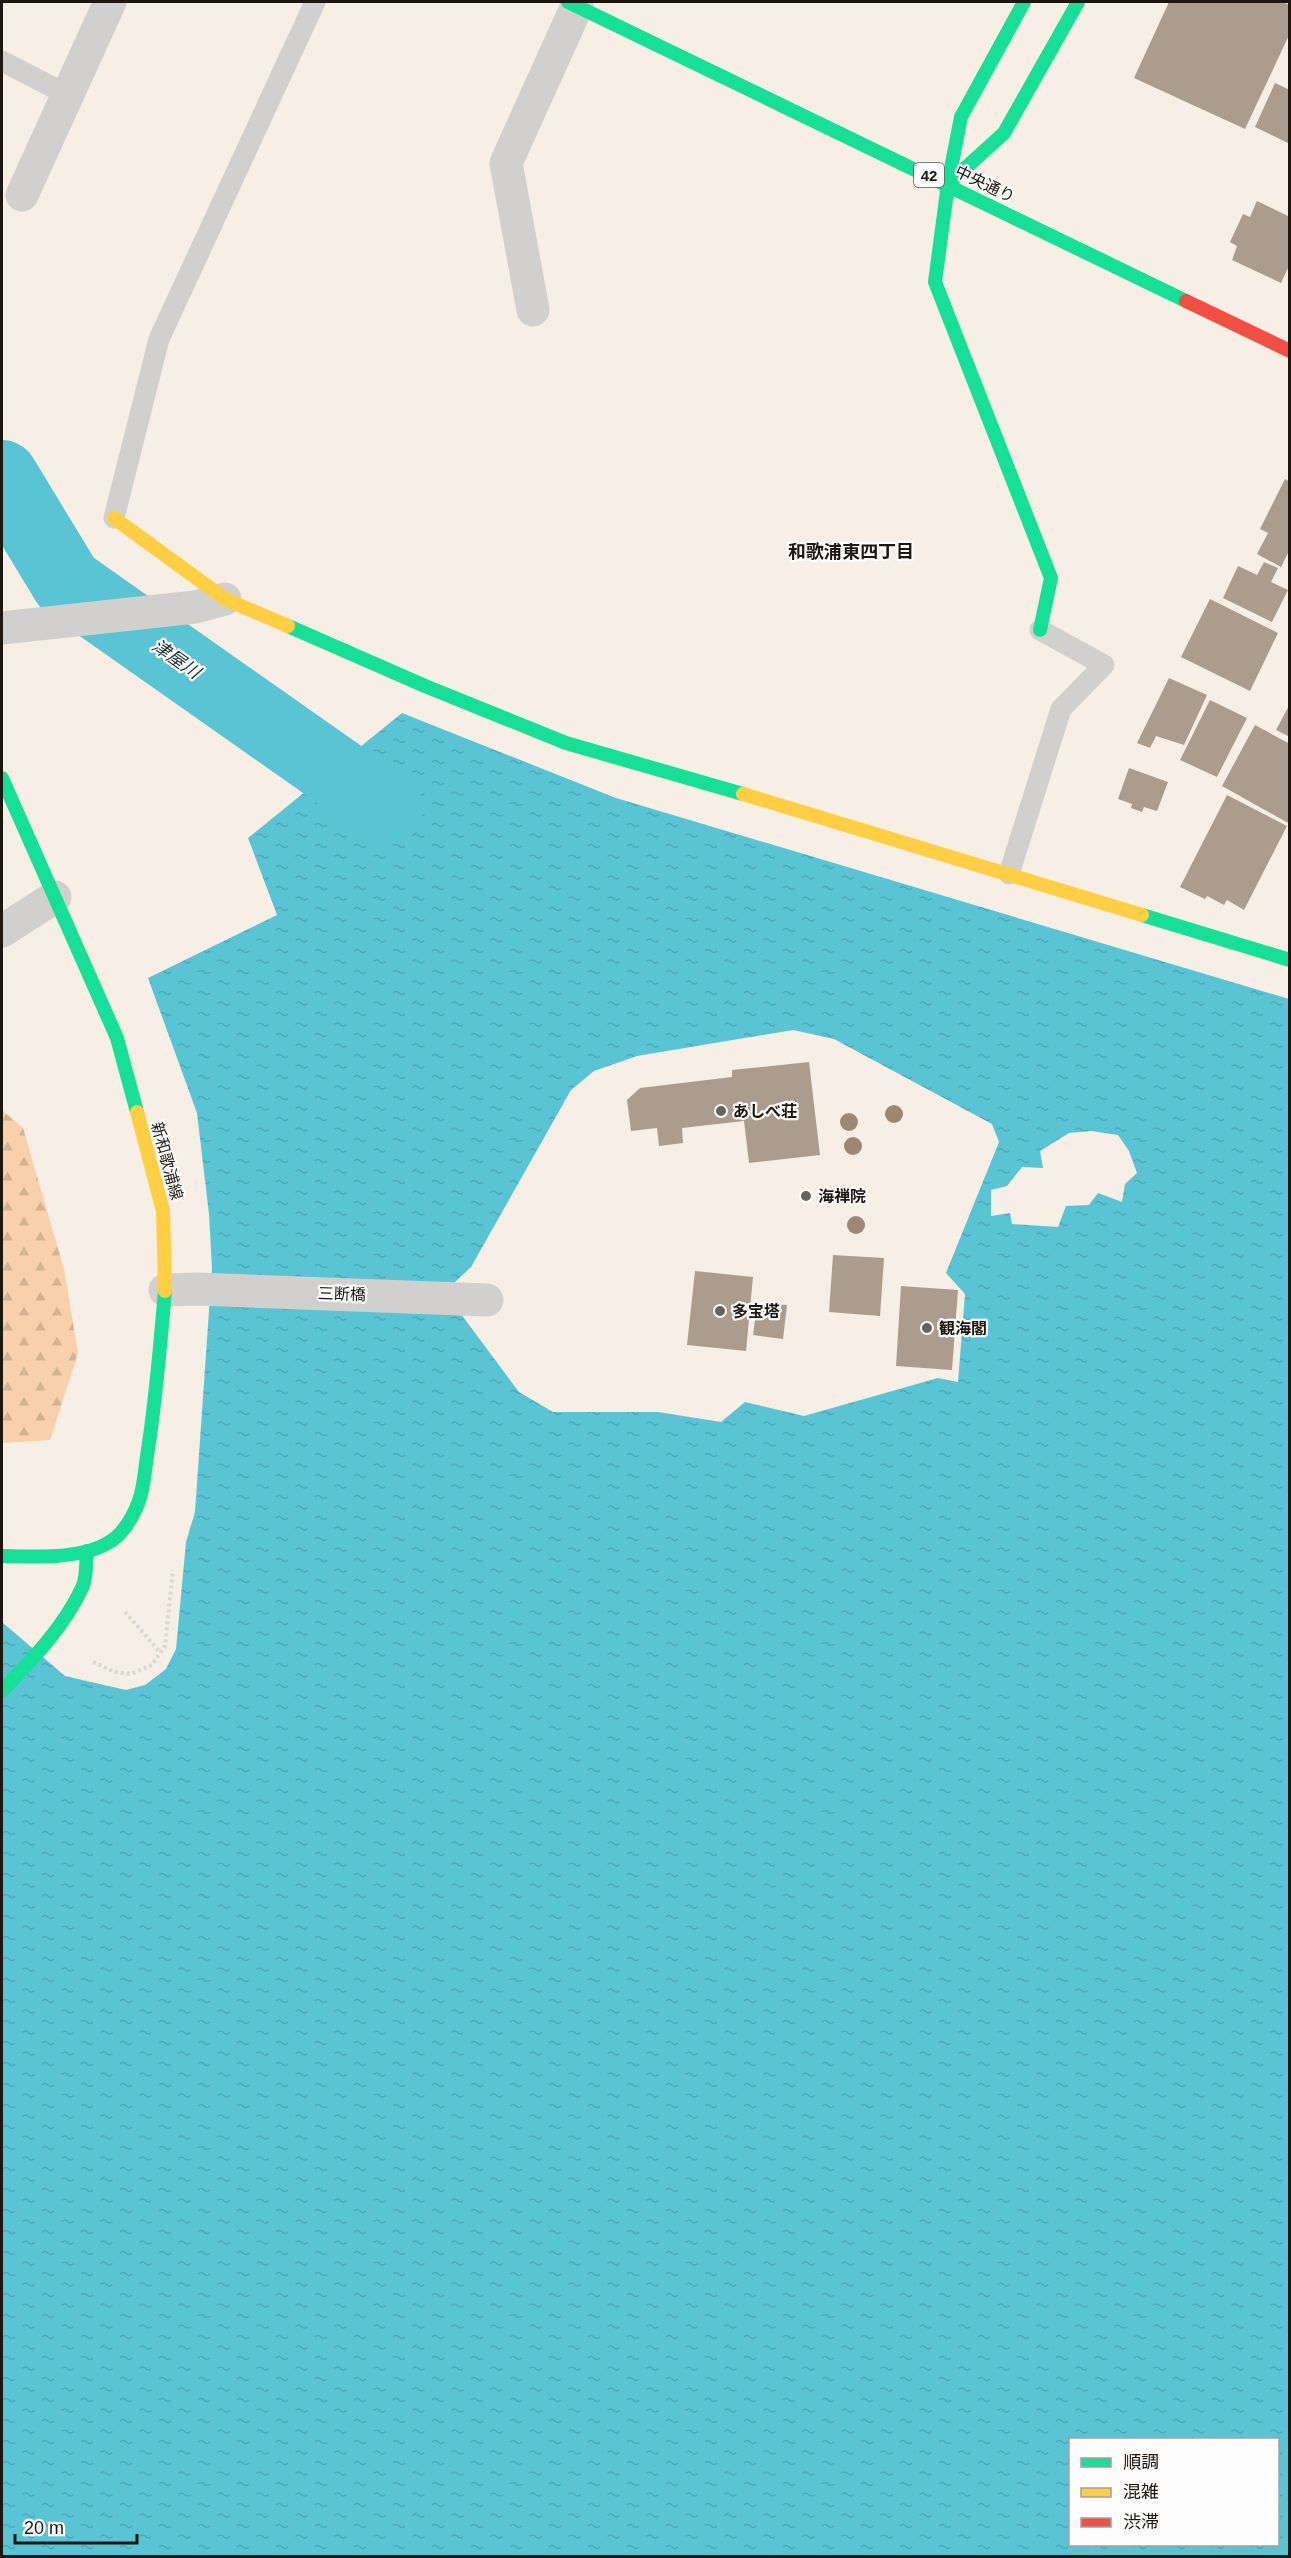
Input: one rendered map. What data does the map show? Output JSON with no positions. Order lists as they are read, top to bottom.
{
  "streets": {
    "main road": ["42", "中央通り", "新和歌浦線"],
    "street": ["三断橋"]
  },
  "crossings": [
    ["新和歌浦線", "三断橋"]
  ],
  "districts": ["和歌浦東四丁目"],
  "water": ["津屋川"],
  "places": [
    "あしべ荘",
    "海禅院",
    "多宝塔",
    "観海閣"
  ],
  "legend": ["順調", "混雑", "渋滞"],
  "scale_bar": "20 m"
}
